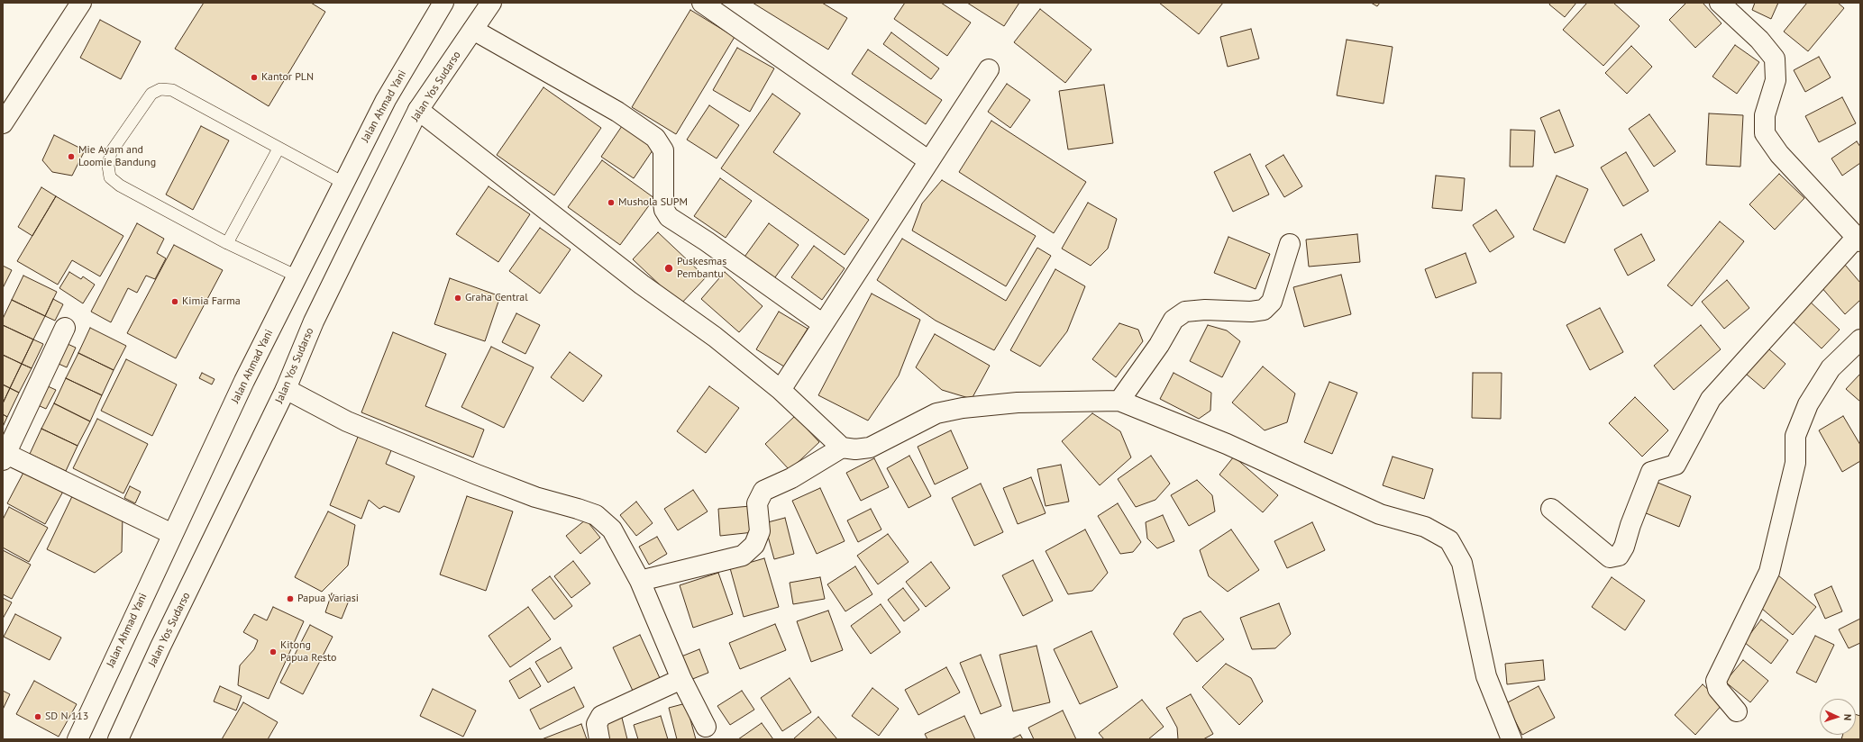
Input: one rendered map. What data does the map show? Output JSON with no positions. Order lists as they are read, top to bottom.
{
  "streets": {
    "main road": ["Jalan Yos Sudarso", "Jalan Ahmad Yani"]
  },
  "places": [
    "Kantor PLN",
    "Mie Ayam and Loomie Bandung",
    "Mushola SUPM",
    "Puskesmas Pembantu",
    "Graha Central",
    "Kimia Farma",
    "Papua Variasi",
    "Kitong Papua Resto",
    "SD N 113"
  ],
  "north": "right"
}
